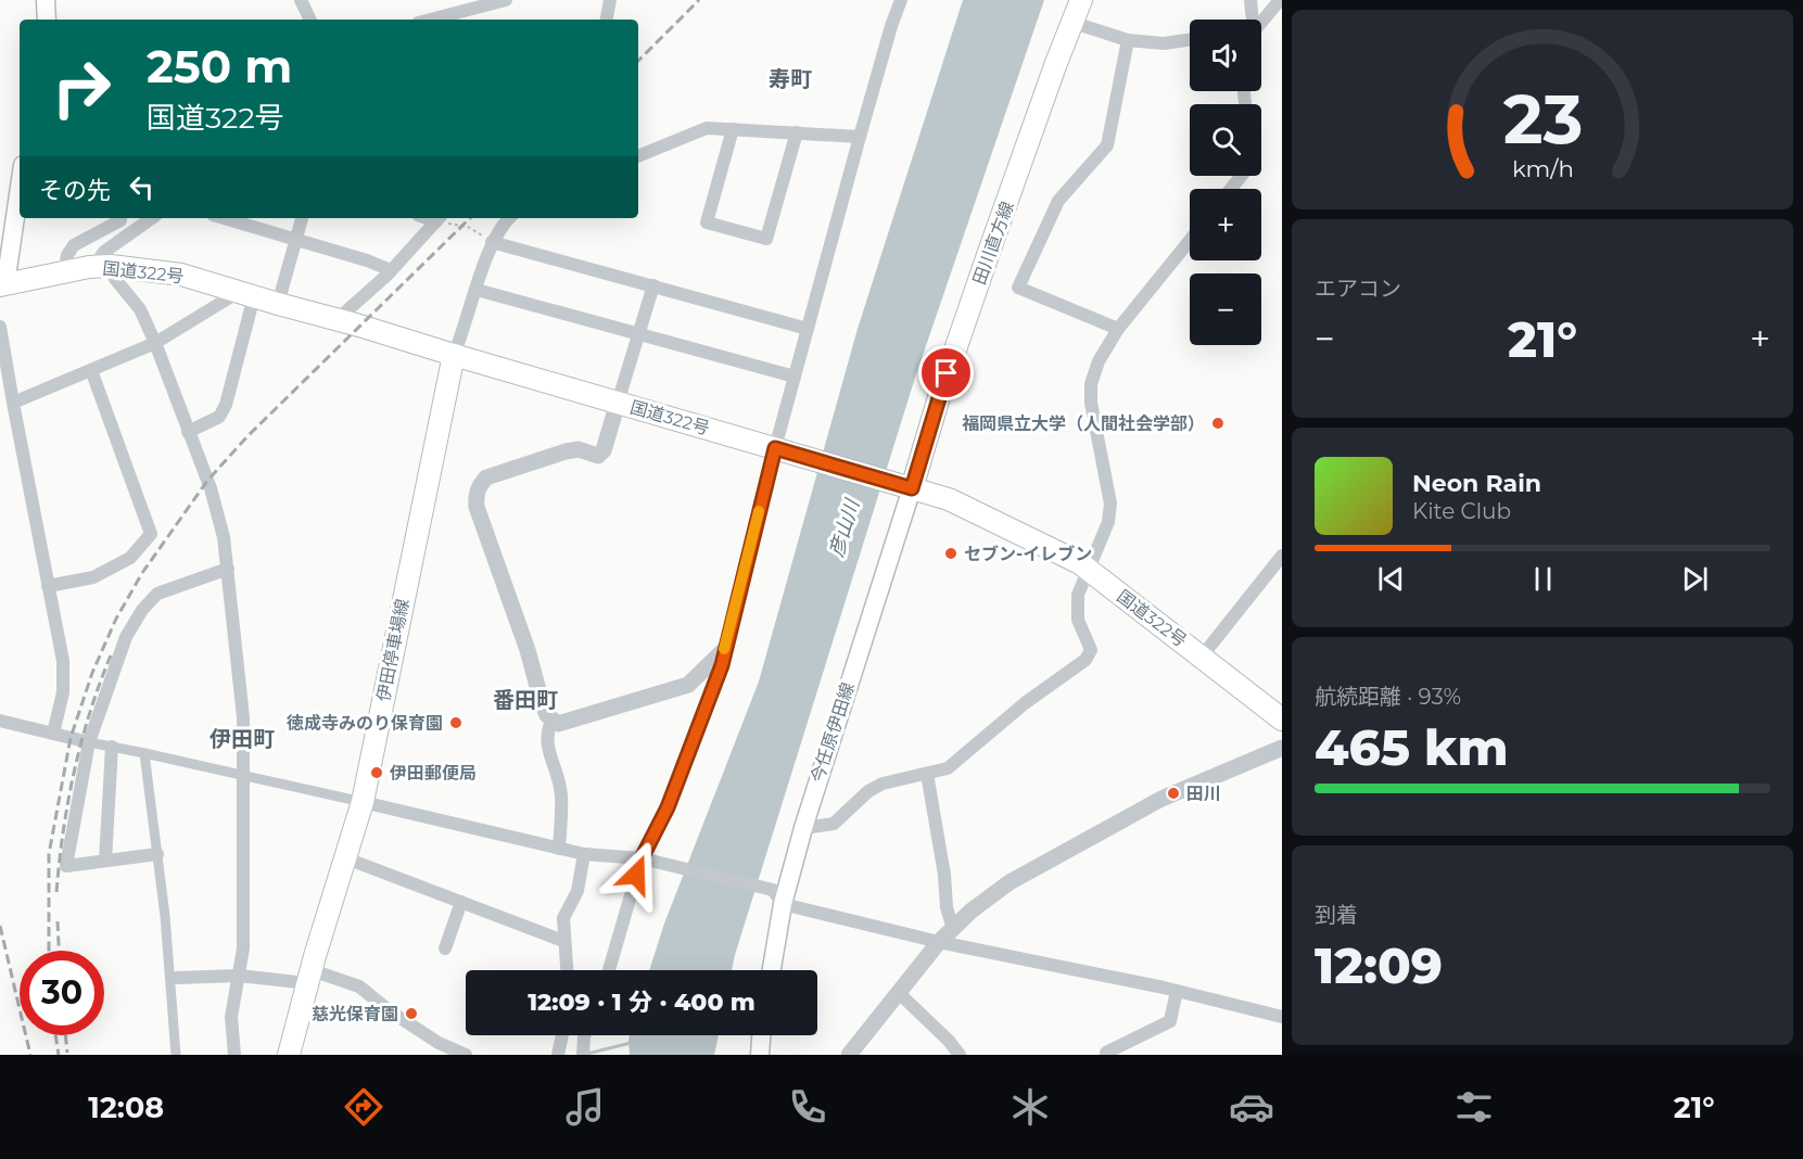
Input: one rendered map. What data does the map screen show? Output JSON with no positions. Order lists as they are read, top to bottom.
{
  "streets": {
    "main road": [
      "田川直方線",
      "国道322号",
      "伊田停車場線",
      "今任原伊田線"
    ]
  },
  "crossings": [
    ["田川直方線", "国道322号"],
    ["田川直方線", "今任原伊田線"],
    ["国道322号", "伊田停車場線"],
    ["国道322号", "今任原伊田線"]
  ],
  "districts": ["寿町", "番田町", "伊田町"],
  "water": ["彦山川"],
  "places": [
    "福岡県立大学（人間社会学部）",
    "セブン-イレブン",
    "徳成寺みのり保育園",
    "伊田郵便局",
    "田川",
    "慈光保育園"
  ],
  "page": {
    "map_buttons": ["+", "−"],
    "turn": ["250 m", "国道322号"],
    "then": "その先",
    "tile": [
      "エアコン",
      ["航続距離 · 93%", "465 km"],
      ["到着", "12:09"]
    ],
    "heat": ["−", "21°", "+"],
    "song": ["Neon Rain", "Kite Club"],
    "limit": "30",
    "trip": "12:09 · 1 分 · 400 m",
    "tabs": ["12:08", "21°"],
    "gauge": ["23", "km/h"]
  }
}
